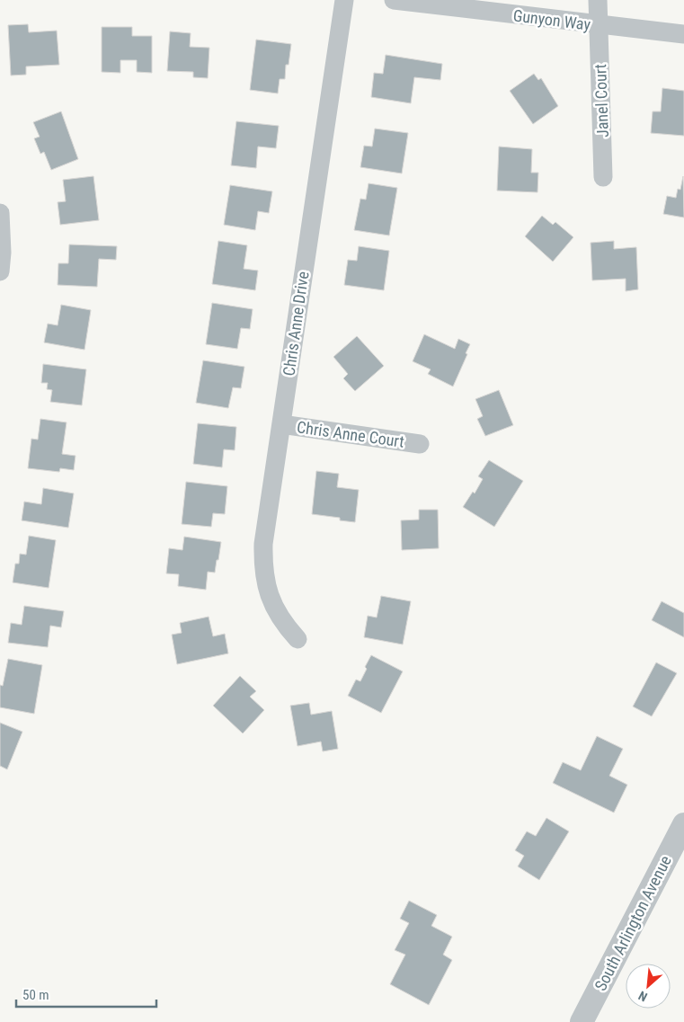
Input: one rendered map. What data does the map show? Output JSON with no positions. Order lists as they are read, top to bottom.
{
  "streets": {
    "street": [
      "Gunyon Way",
      "Janel Court",
      "Chris Anne Drive",
      "Chris Anne Court",
      "South Arlington Avenue"
    ]
  },
  "crossings": [
    ["Gunyon Way", "Janel Court"],
    ["Chris Anne Drive", "Chris Anne Court"]
  ],
  "scale_bar": "50 m",
  "north": "bottom left"
}
